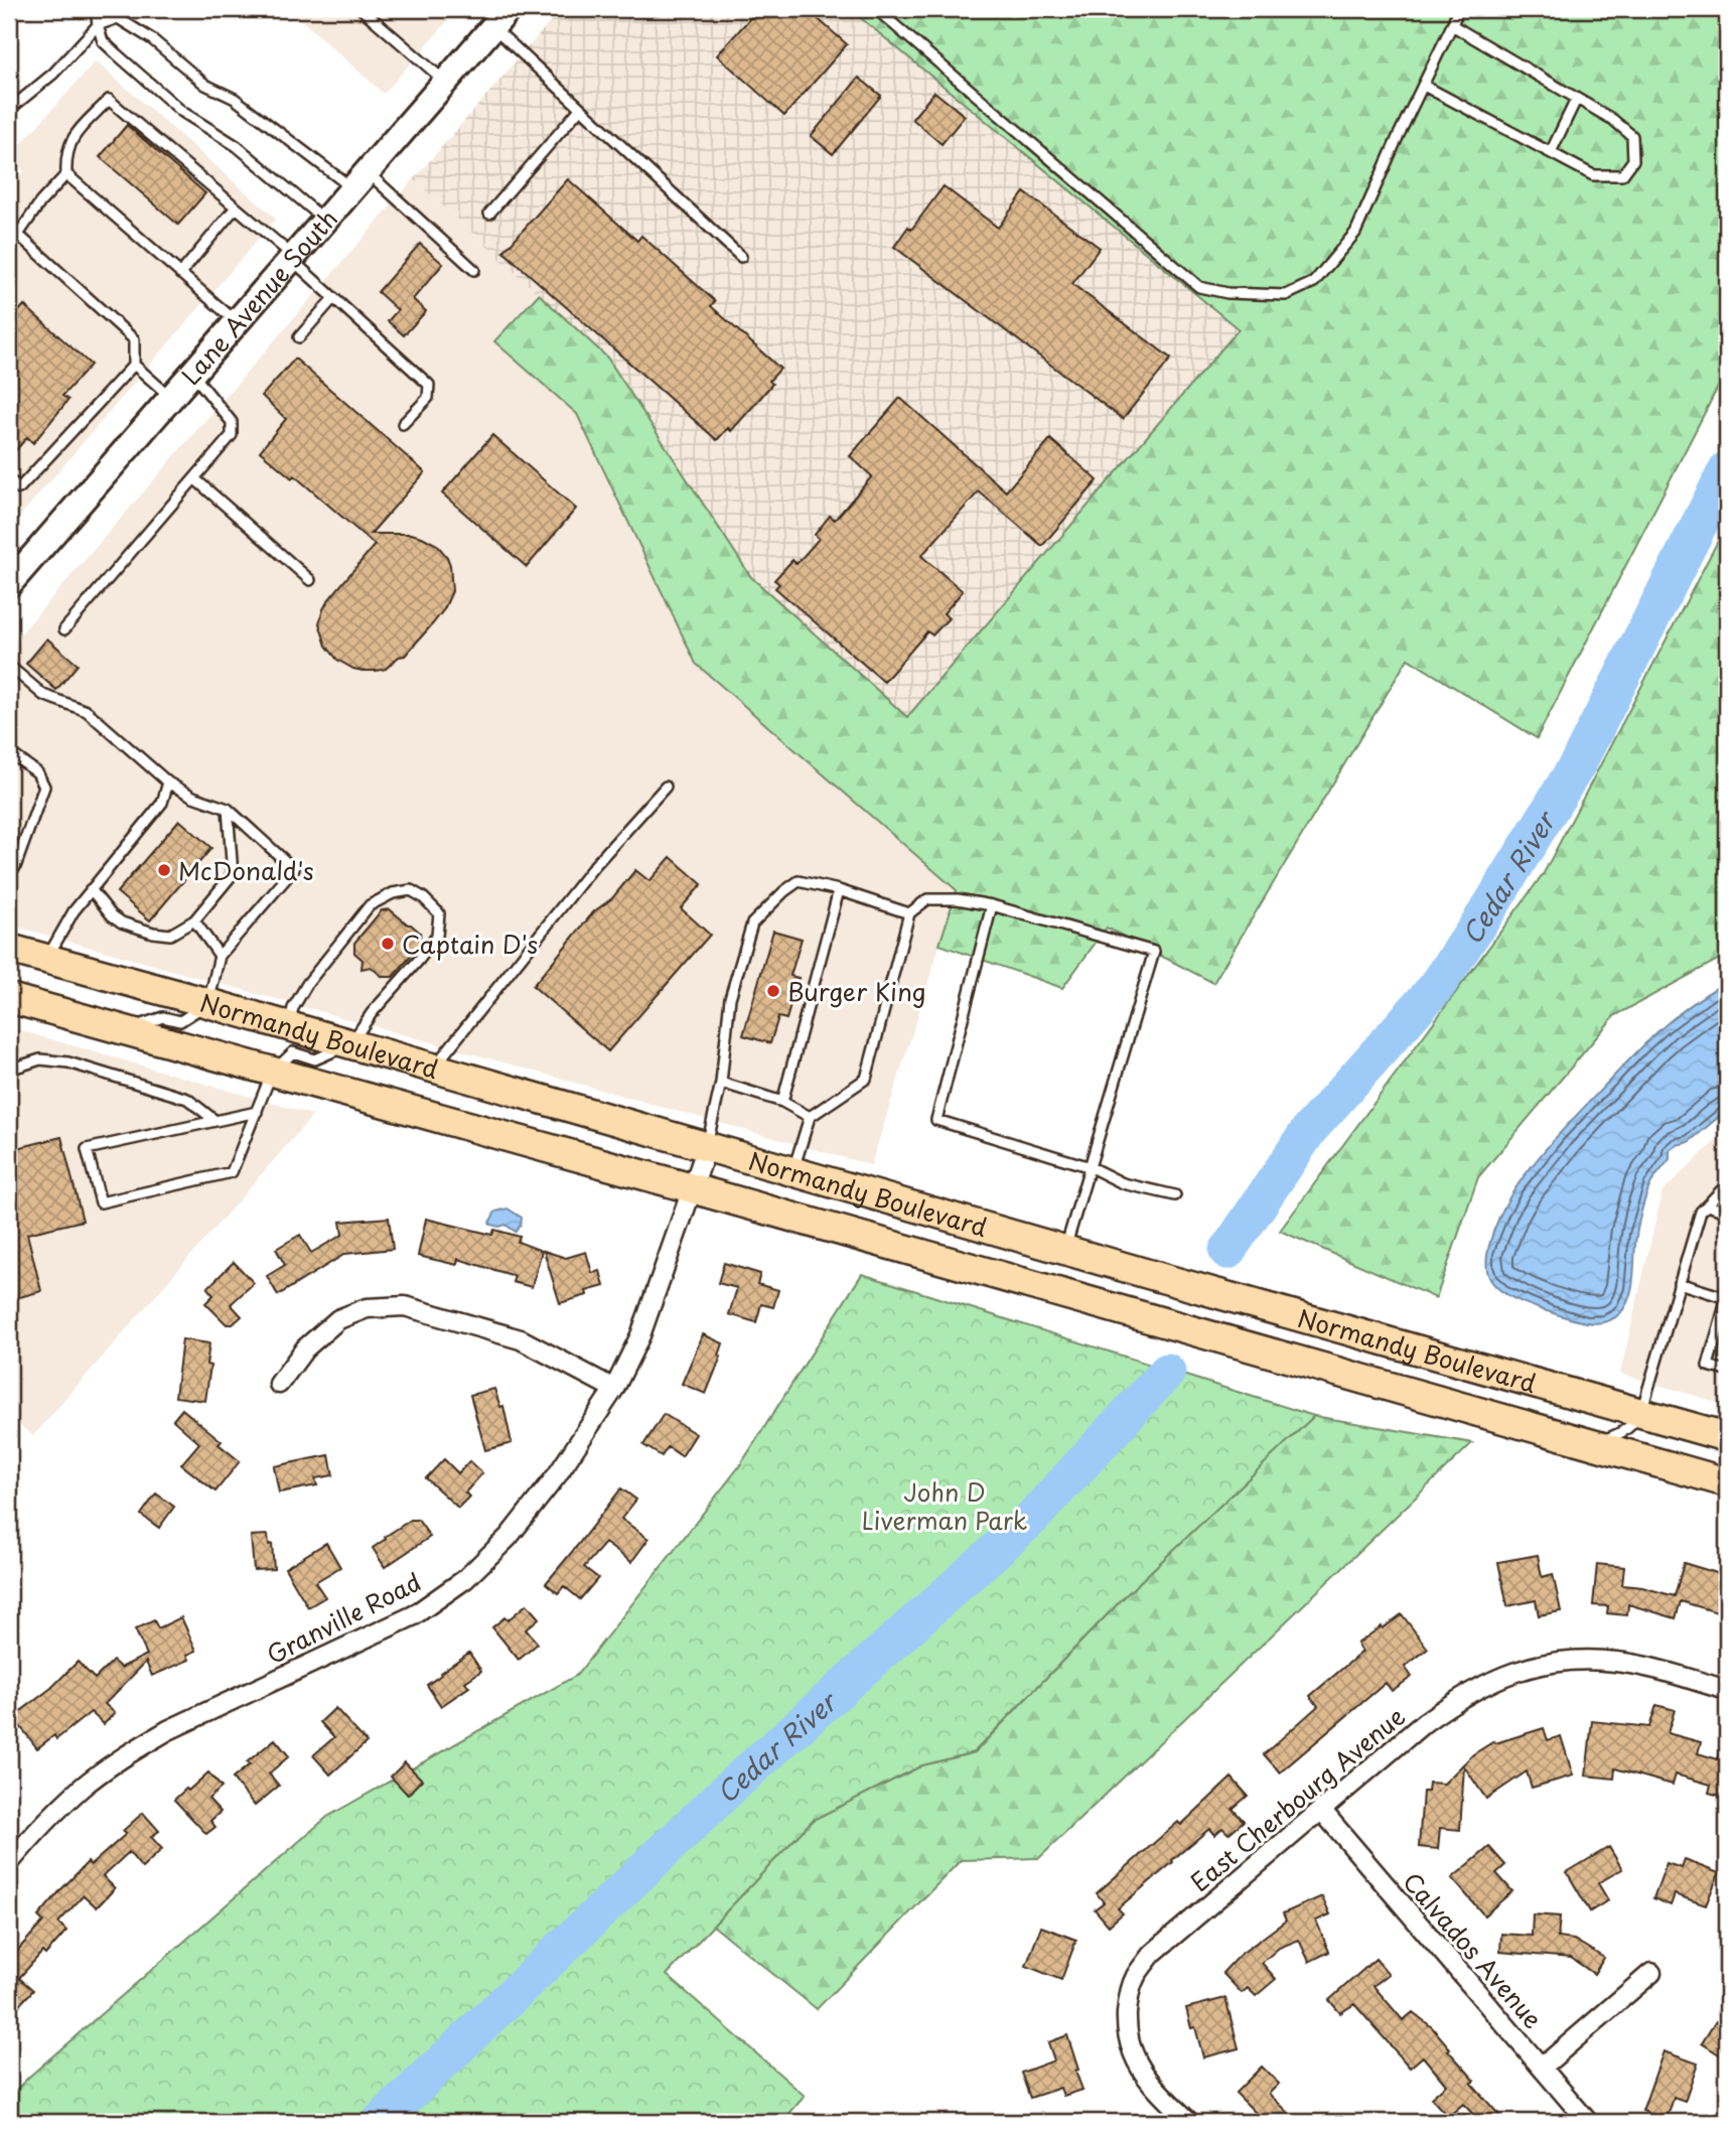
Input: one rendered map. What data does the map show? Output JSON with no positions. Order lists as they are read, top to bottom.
{
  "streets": {
    "main road": ["Lane Avenue South", "Normandy Boulevard"],
    "street": ["Granville Road", "East Cherbourg Avenue", "Calvados Avenue"]
  },
  "crossings": [
    ["Normandy Boulevard", "Granville Road"],
    ["East Cherbourg Avenue", "Calvados Avenue"]
  ],
  "water": ["Cedar River"],
  "parks": ["John D Liverman Park"],
  "places": ["McDonald's", "Captain D's", "Burger King"]
}
